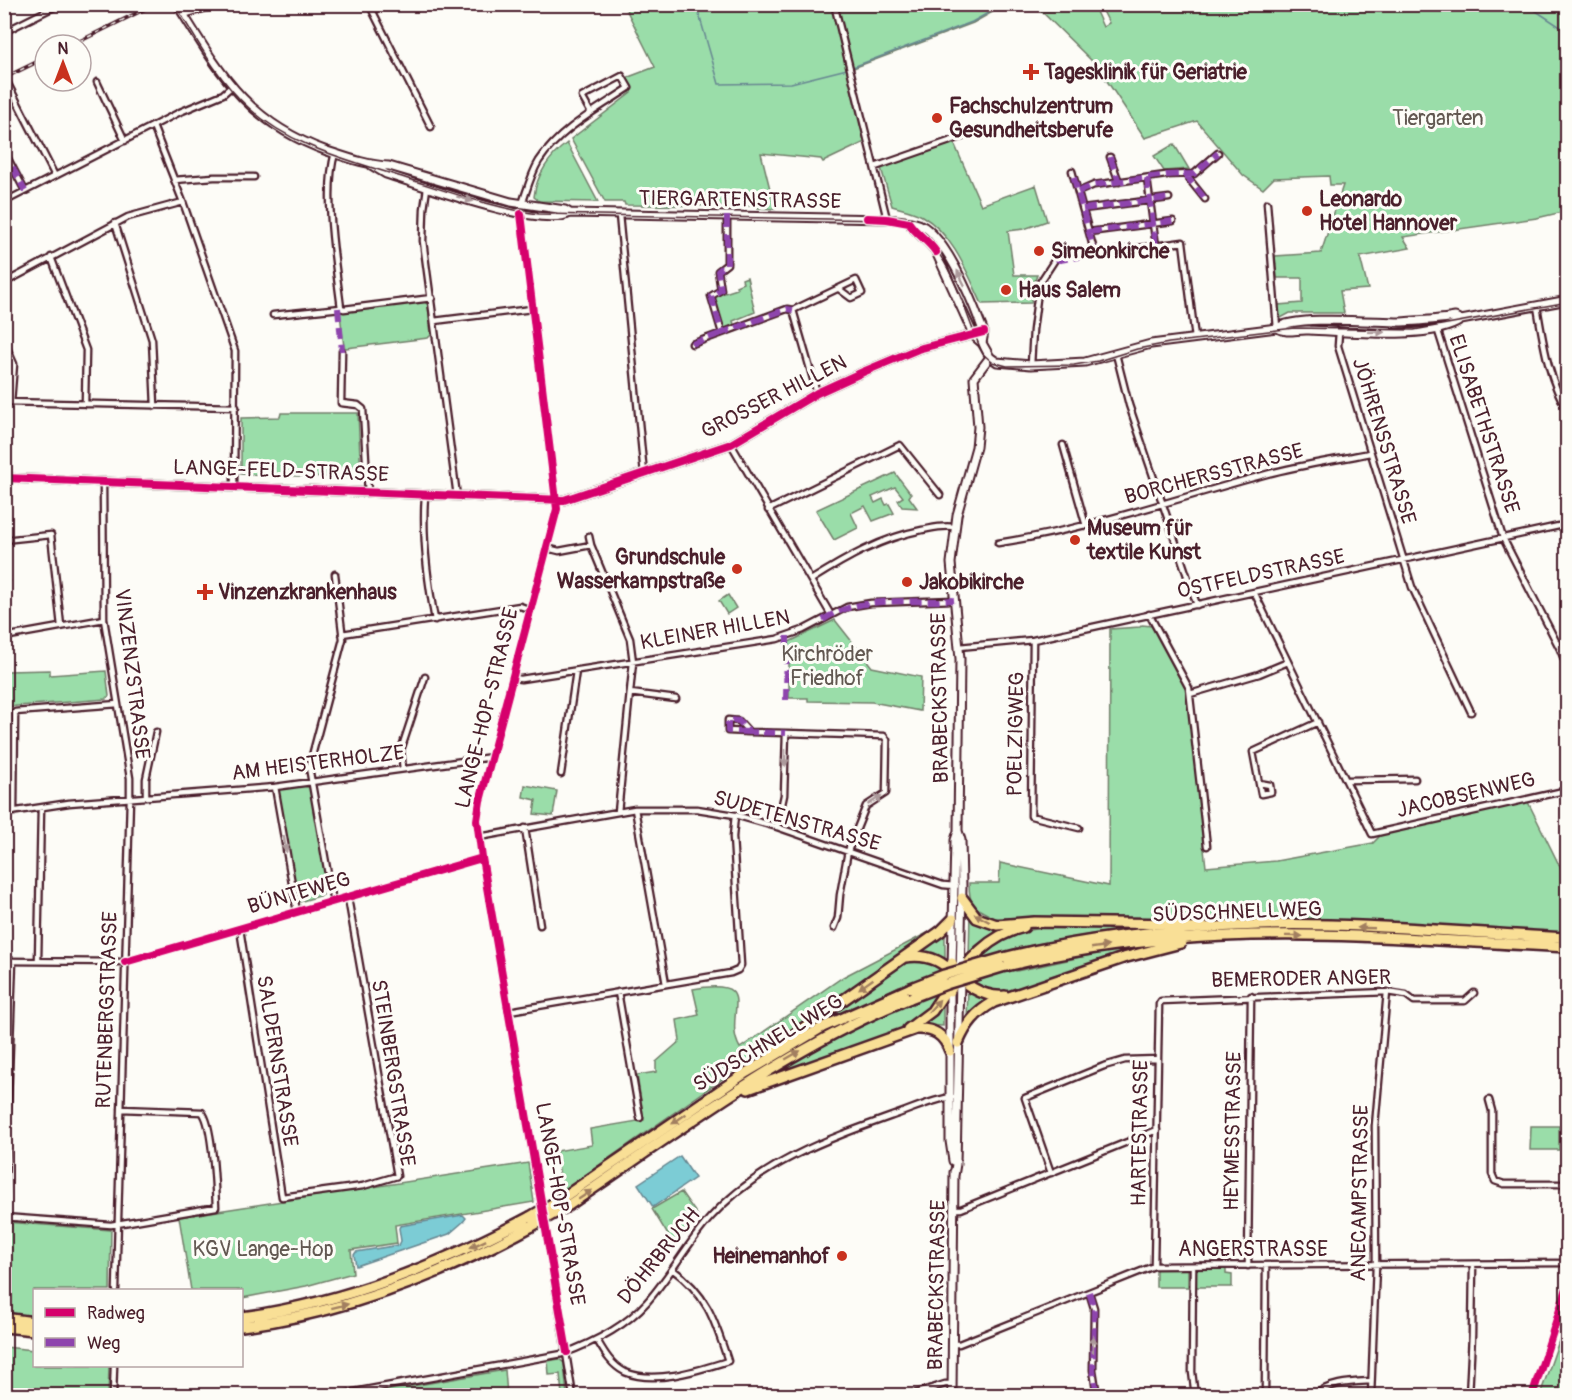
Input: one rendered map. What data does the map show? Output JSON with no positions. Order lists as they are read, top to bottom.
{
  "streets": {
    "highway": ["SÜDSCHNELLWEG"],
    "main road": [
      "TIERGARTENSTRASSE",
      "GROSSER HILLEN",
      "LANGE-FELD-STRASSE",
      "BRABECKSTRASSE"
    ],
    "street": [
      "ELISABETHSTRASSE",
      "JÖHRENSSTRASSE",
      "BORCHERSSTRASSE",
      "OSTFELDSTRASSE",
      "KLEINER HILLEN",
      "VINZENZSTRASSE",
      "LANGE-HOP-STRASSE",
      "POELZIGWEG",
      "AM HEISTERHOLZE",
      "JACOBSENWEG",
      "SUDETENSTRASSE",
      "BÜNTEWEG",
      "BEMERODER ANGER",
      "RUTENBERGSTRASSE",
      "SALDERNSTRASSE",
      "STEINBERGSTRASSE",
      "HEYMESSTRASSE",
      "HARTESTRASSE",
      "ANECAMPSTRASSE",
      "ANGERSTRASSE",
      "DÖHRBRUCH"
    ]
  },
  "crossings": [
    ["TIERGARTENSTRASSE", "GROSSER HILLEN"],
    ["TIERGARTENSTRASSE", "LANGE-HOP-STRASSE"],
    ["GROSSER HILLEN", "LANGE-FELD-STRASSE"],
    ["GROSSER HILLEN", "LANGE-HOP-STRASSE"],
    ["ELISABETHSTRASSE", "OSTFELDSTRASSE"],
    ["JÖHRENSSTRASSE", "BORCHERSSTRASSE"],
    ["JÖHRENSSTRASSE", "OSTFELDSTRASSE"],
    ["LANGE-FELD-STRASSE", "VINZENZSTRASSE"],
    ["LANGE-FELD-STRASSE", "LANGE-HOP-STRASSE"],
    ["OSTFELDSTRASSE", "BRABECKSTRASSE"],
    ["OSTFELDSTRASSE", "POELZIGWEG"],
    ["KLEINER HILLEN", "BRABECKSTRASSE"],
    ["KLEINER HILLEN", "LANGE-HOP-STRASSE"],
    ["VINZENZSTRASSE", "AM HEISTERHOLZE"],
    ["VINZENZSTRASSE", "RUTENBERGSTRASSE"],
    ["BRABECKSTRASSE", "SUDETENSTRASSE"],
    ["BRABECKSTRASSE", "ANGERSTRASSE"],
    ["BRABECKSTRASSE", "DÖHRBRUCH"],
    ["LANGE-HOP-STRASSE", "AM HEISTERHOLZE"],
    ["LANGE-HOP-STRASSE", "SUDETENSTRASSE"],
    ["LANGE-HOP-STRASSE", "BÜNTEWEG"],
    ["LANGE-HOP-STRASSE", "DÖHRBRUCH"],
    ["AM HEISTERHOLZE", "RUTENBERGSTRASSE"],
    ["BÜNTEWEG", "RUTENBERGSTRASSE"],
    ["BÜNTEWEG", "SALDERNSTRASSE"],
    ["BÜNTEWEG", "STEINBERGSTRASSE"],
    ["BEMERODER ANGER", "HEYMESSTRASSE"],
    ["BEMERODER ANGER", "HARTESTRASSE"],
    ["BEMERODER ANGER", "ANECAMPSTRASSE"],
    ["SALDERNSTRASSE", "STEINBERGSTRASSE"],
    ["HEYMESSTRASSE", "ANGERSTRASSE"],
    ["HARTESTRASSE", "ANGERSTRASSE"],
    ["ANECAMPSTRASSE", "ANGERSTRASSE"]
  ],
  "parks": ["Tiergarten", "Kirchröder Friedhof", "KGV Lange-Hop"],
  "places": {
    "health": ["Tagesklinik für Geriatrie", "Vinzenzkrankenhaus"],
    "other": [
      "Fachschulzentrum Gesundheitsberufe",
      "Leonardo Hotel Hannover",
      "Simeonkirche",
      "Haus Salem",
      "Museum für textile Kunst",
      "Grundschule Wasserkampstraße",
      "Jakobikirche",
      "Heinemanhof"
    ]
  },
  "legend": ["Radweg", "Weg"],
  "north": "top"
}
